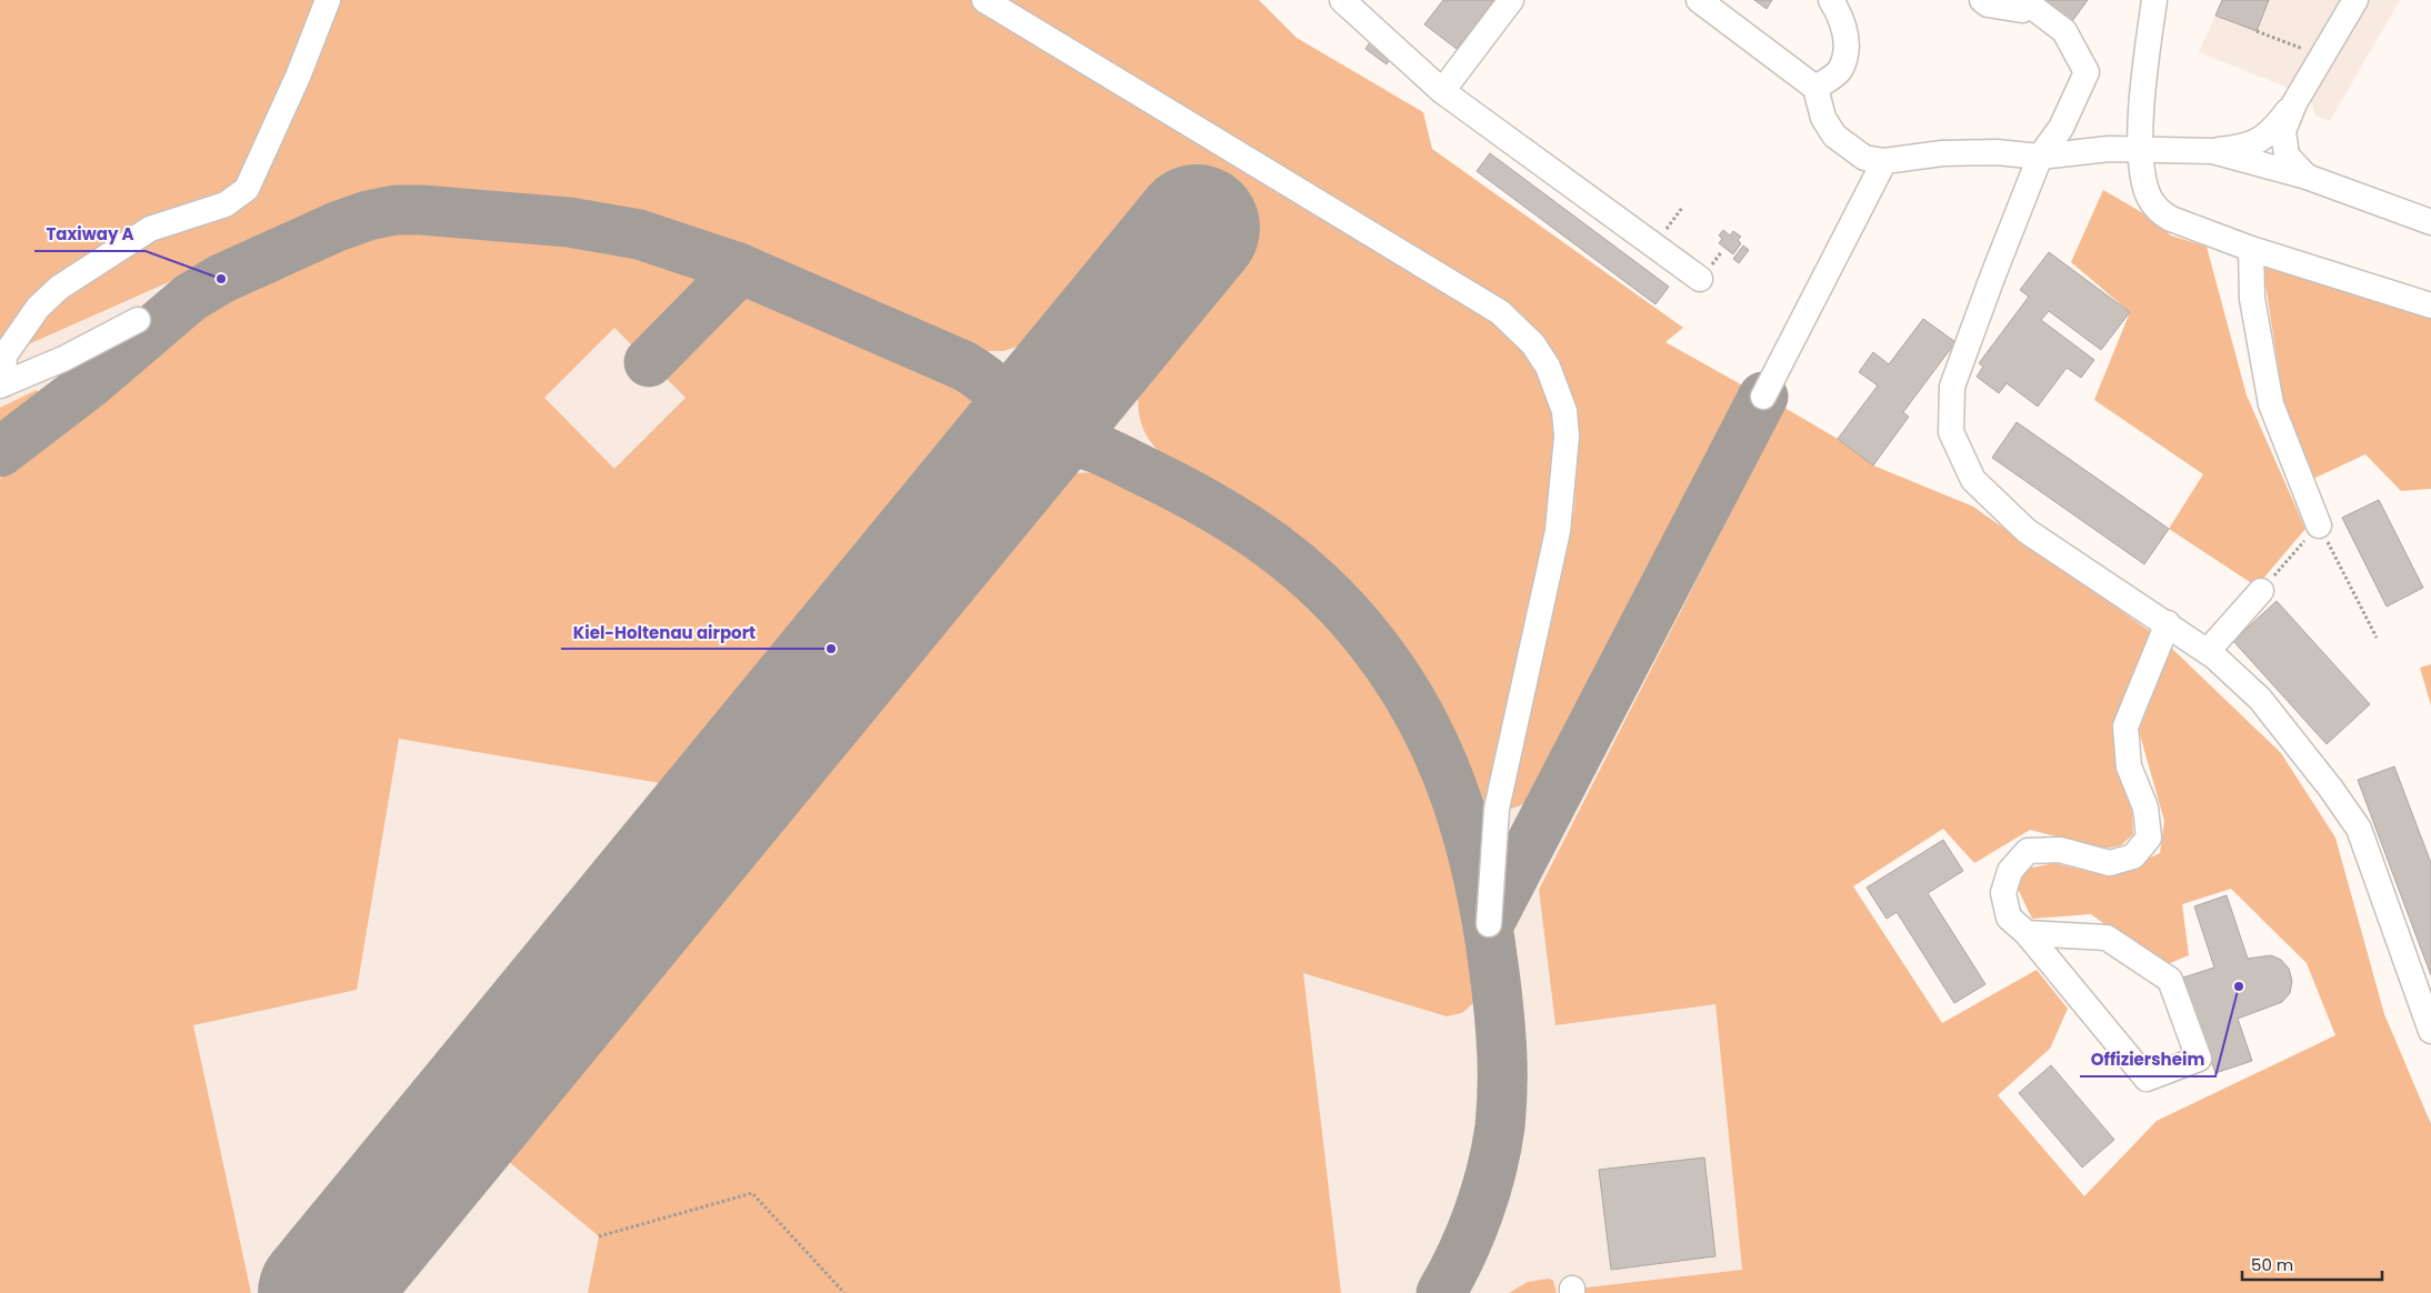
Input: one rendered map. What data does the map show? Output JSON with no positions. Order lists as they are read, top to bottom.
{
  "places": ["Taxiway A", "Kiel-Holtenau airport", "Offiziersheim"],
  "scale_bar": "50 m"
}
